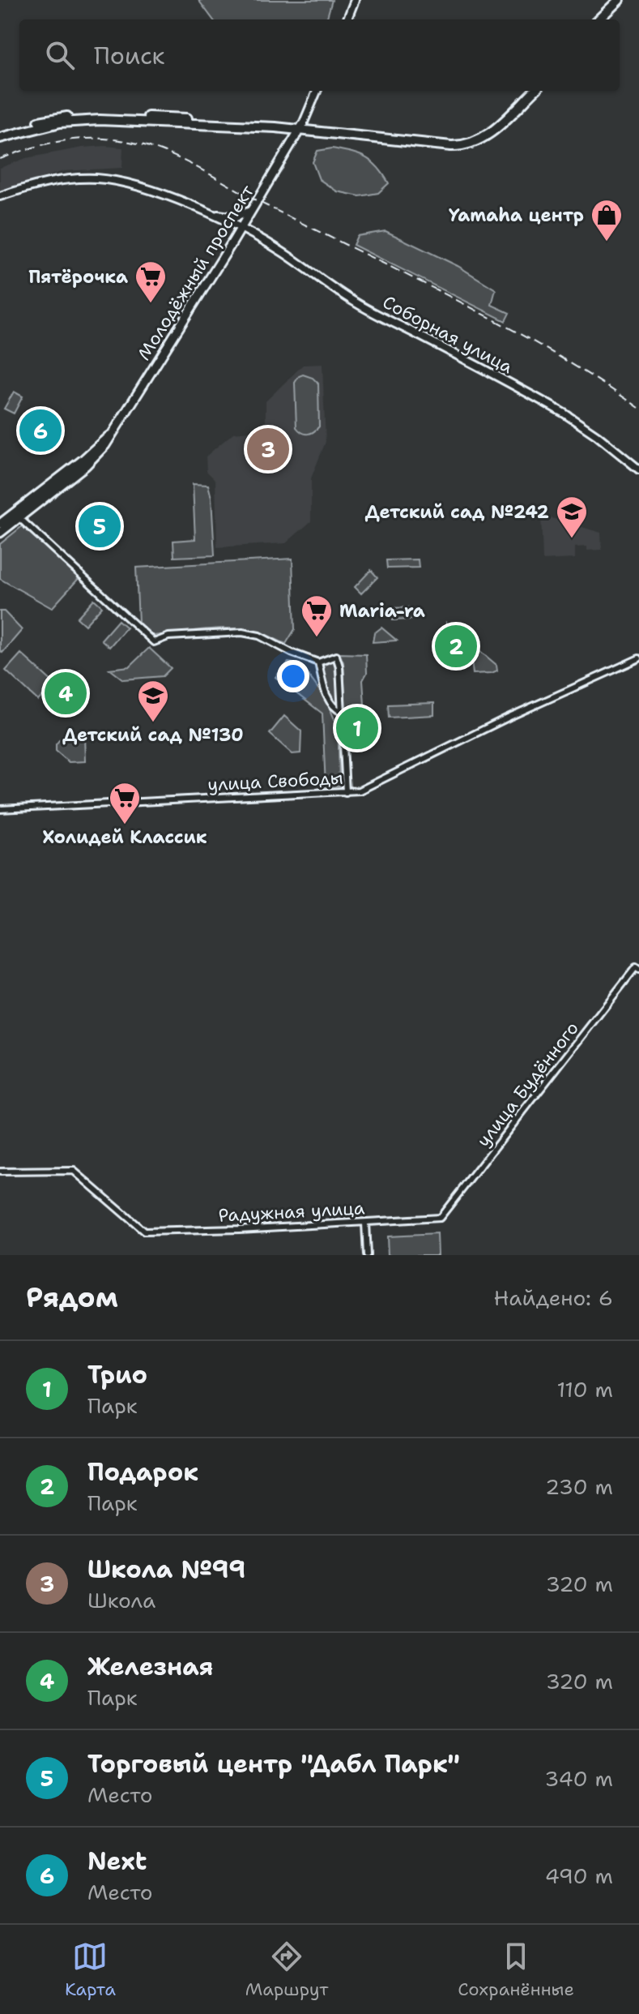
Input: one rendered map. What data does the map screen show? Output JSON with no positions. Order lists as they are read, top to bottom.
{
  "streets": {
    "main road": ["Молодёжный проспект"],
    "street": [
      "Соборная улица",
      "улица Свободы",
      "улица Будённого",
      "Радужная улица"
    ]
  },
  "crossings": [
    ["Молодёжный проспект", "Соборная улица"],
    ["улица Будённого", "Радужная улица"]
  ],
  "places": {
    "shop": ["Yamaha центр"],
    "supermarket": ["Пятёрочка", "Maria-ra", "Холидей Классик"],
    "school or university": ["Детский сад №242", "Детский сад №130"]
  },
  "page": {
    "search": "Поиск",
    "pins": [
      "6",
      "3",
      "5",
      "2",
      "4",
      "1"
    ],
    "heading": ["Рядом", "Найдено: 6"],
    "list": [
      {
        "mark": "1",
        "name": "Трио",
        "note": "Парк",
        "value": "110 m"
      },
      {
        "mark": "2",
        "name": "Подарок",
        "note": "Парк",
        "value": "230 m"
      },
      {
        "mark": "3",
        "name": "Школа №99",
        "note": "Школа",
        "value": "320 m"
      },
      {
        "mark": "4",
        "name": "Железная",
        "note": "Парк",
        "value": "320 m"
      },
      {
        "mark": "5",
        "name": "Торговый центр \"Дабл Парк\"",
        "note": "Место",
        "value": "340 m"
      },
      {
        "mark": "6",
        "name": "Next",
        "note": "Место",
        "value": "490 m"
      }
    ],
    "nav": ["Карта", "Маршрут", "Сохранённые"]
  }
}
